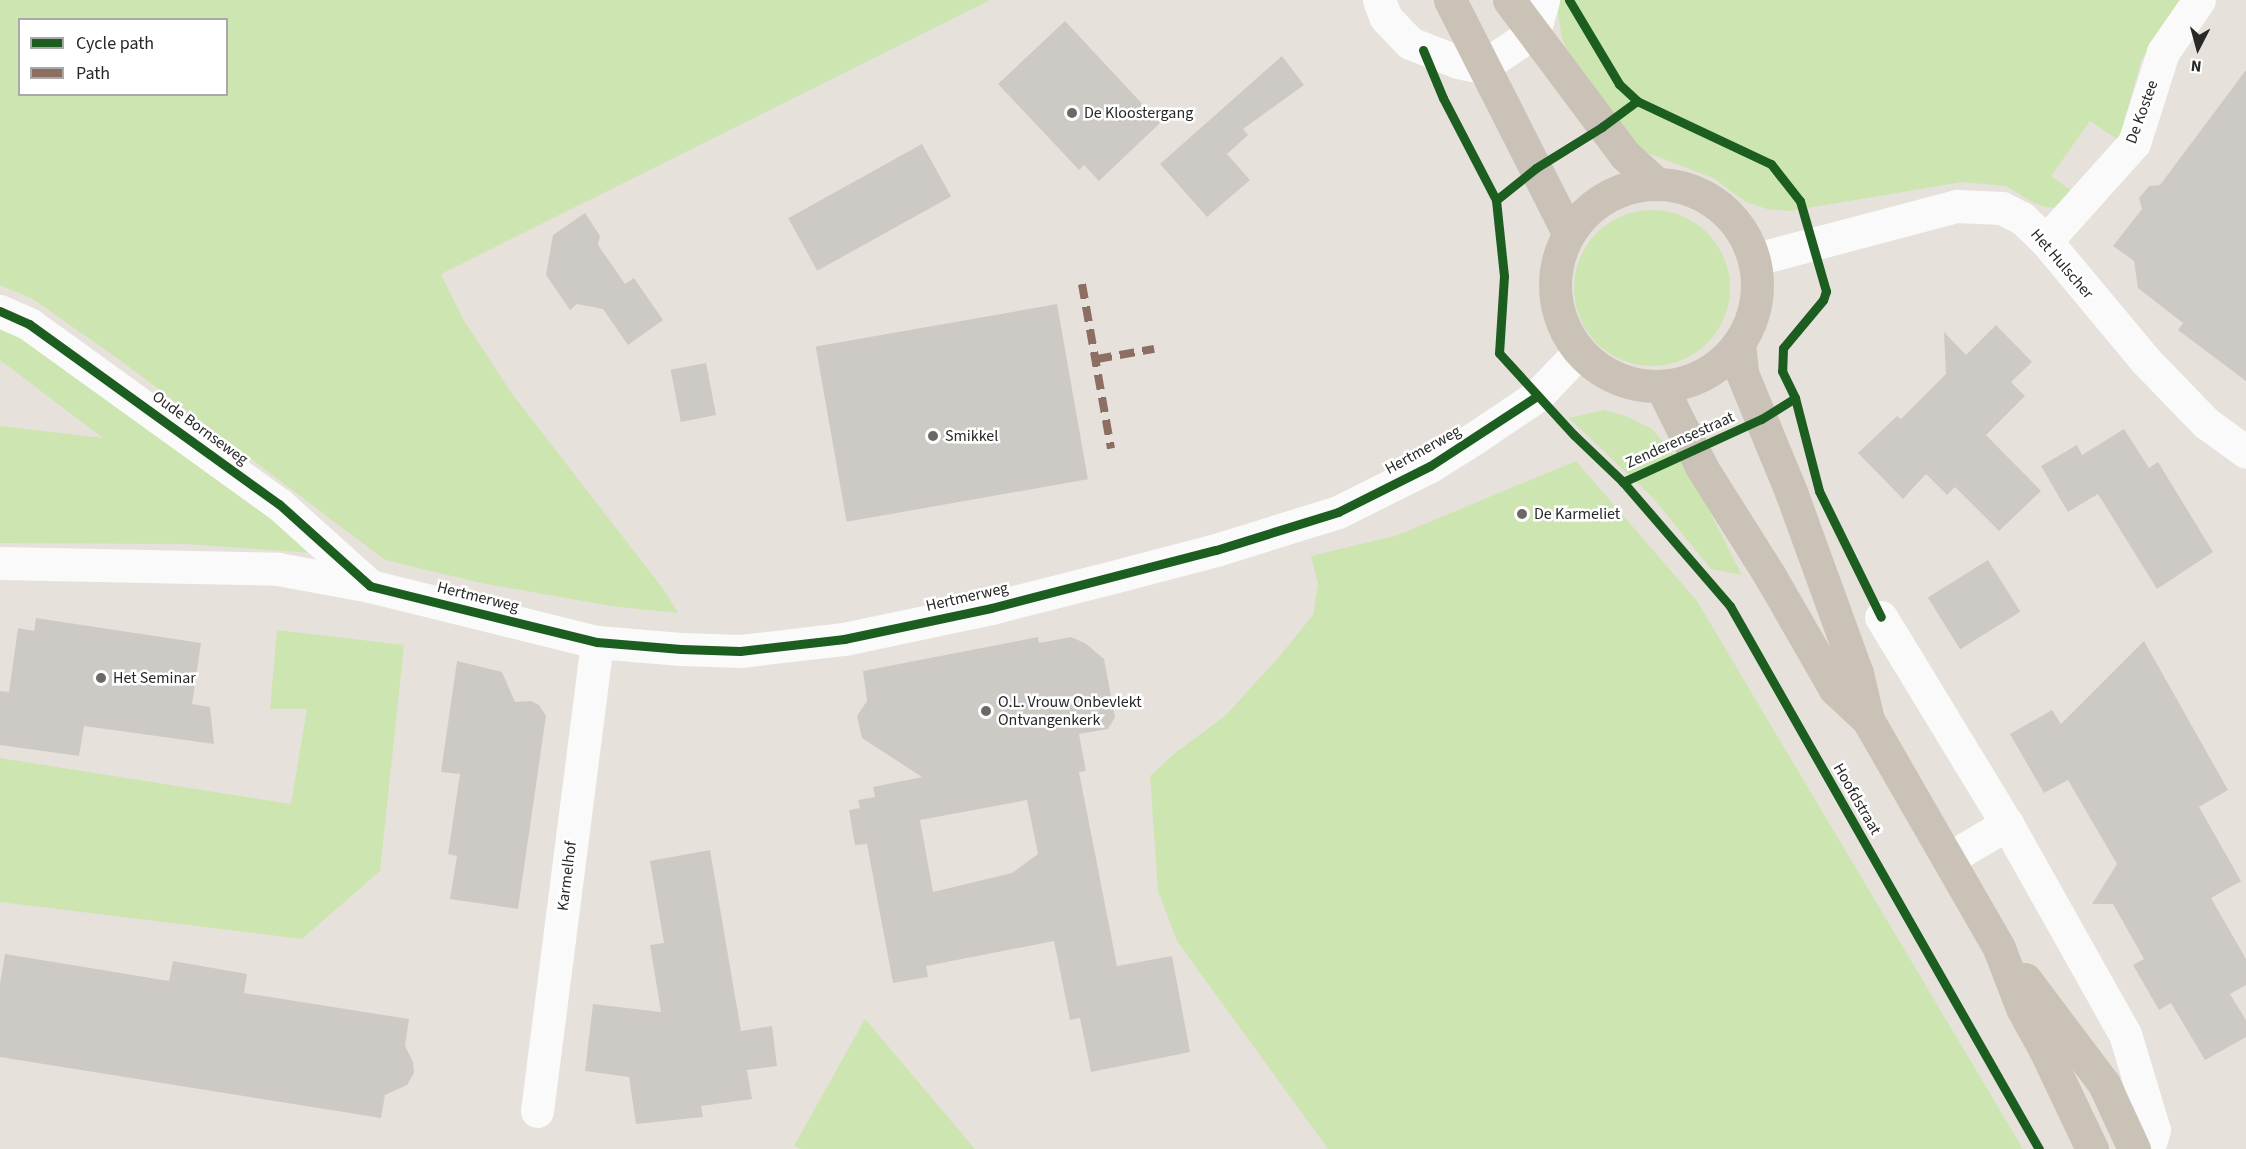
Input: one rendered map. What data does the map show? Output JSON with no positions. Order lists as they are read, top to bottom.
{
  "streets": {
    "street": [
      "De Kostee",
      "Het Hulscher",
      "Oude Bornseweg",
      "Hertmerweg",
      "Karmelhof"
    ],
    "cycle path": ["Zenderensestraat", "Hoofdstraat"]
  },
  "crossings": [
    ["De Kostee", "Het Hulscher"],
    ["Het Hulscher", "Hertmerweg"],
    ["Oude Bornseweg", "Hertmerweg"],
    ["Hertmerweg", "Karmelhof"]
  ],
  "places": [
    "De Kloostergang",
    "Smikkel",
    "De Karmeliet",
    "Het Seminar",
    "O.L. Vrouw Onbevlekt Ontvangenkerk"
  ],
  "legend": ["Cycle path", "Path"],
  "north": "bottom"
}
